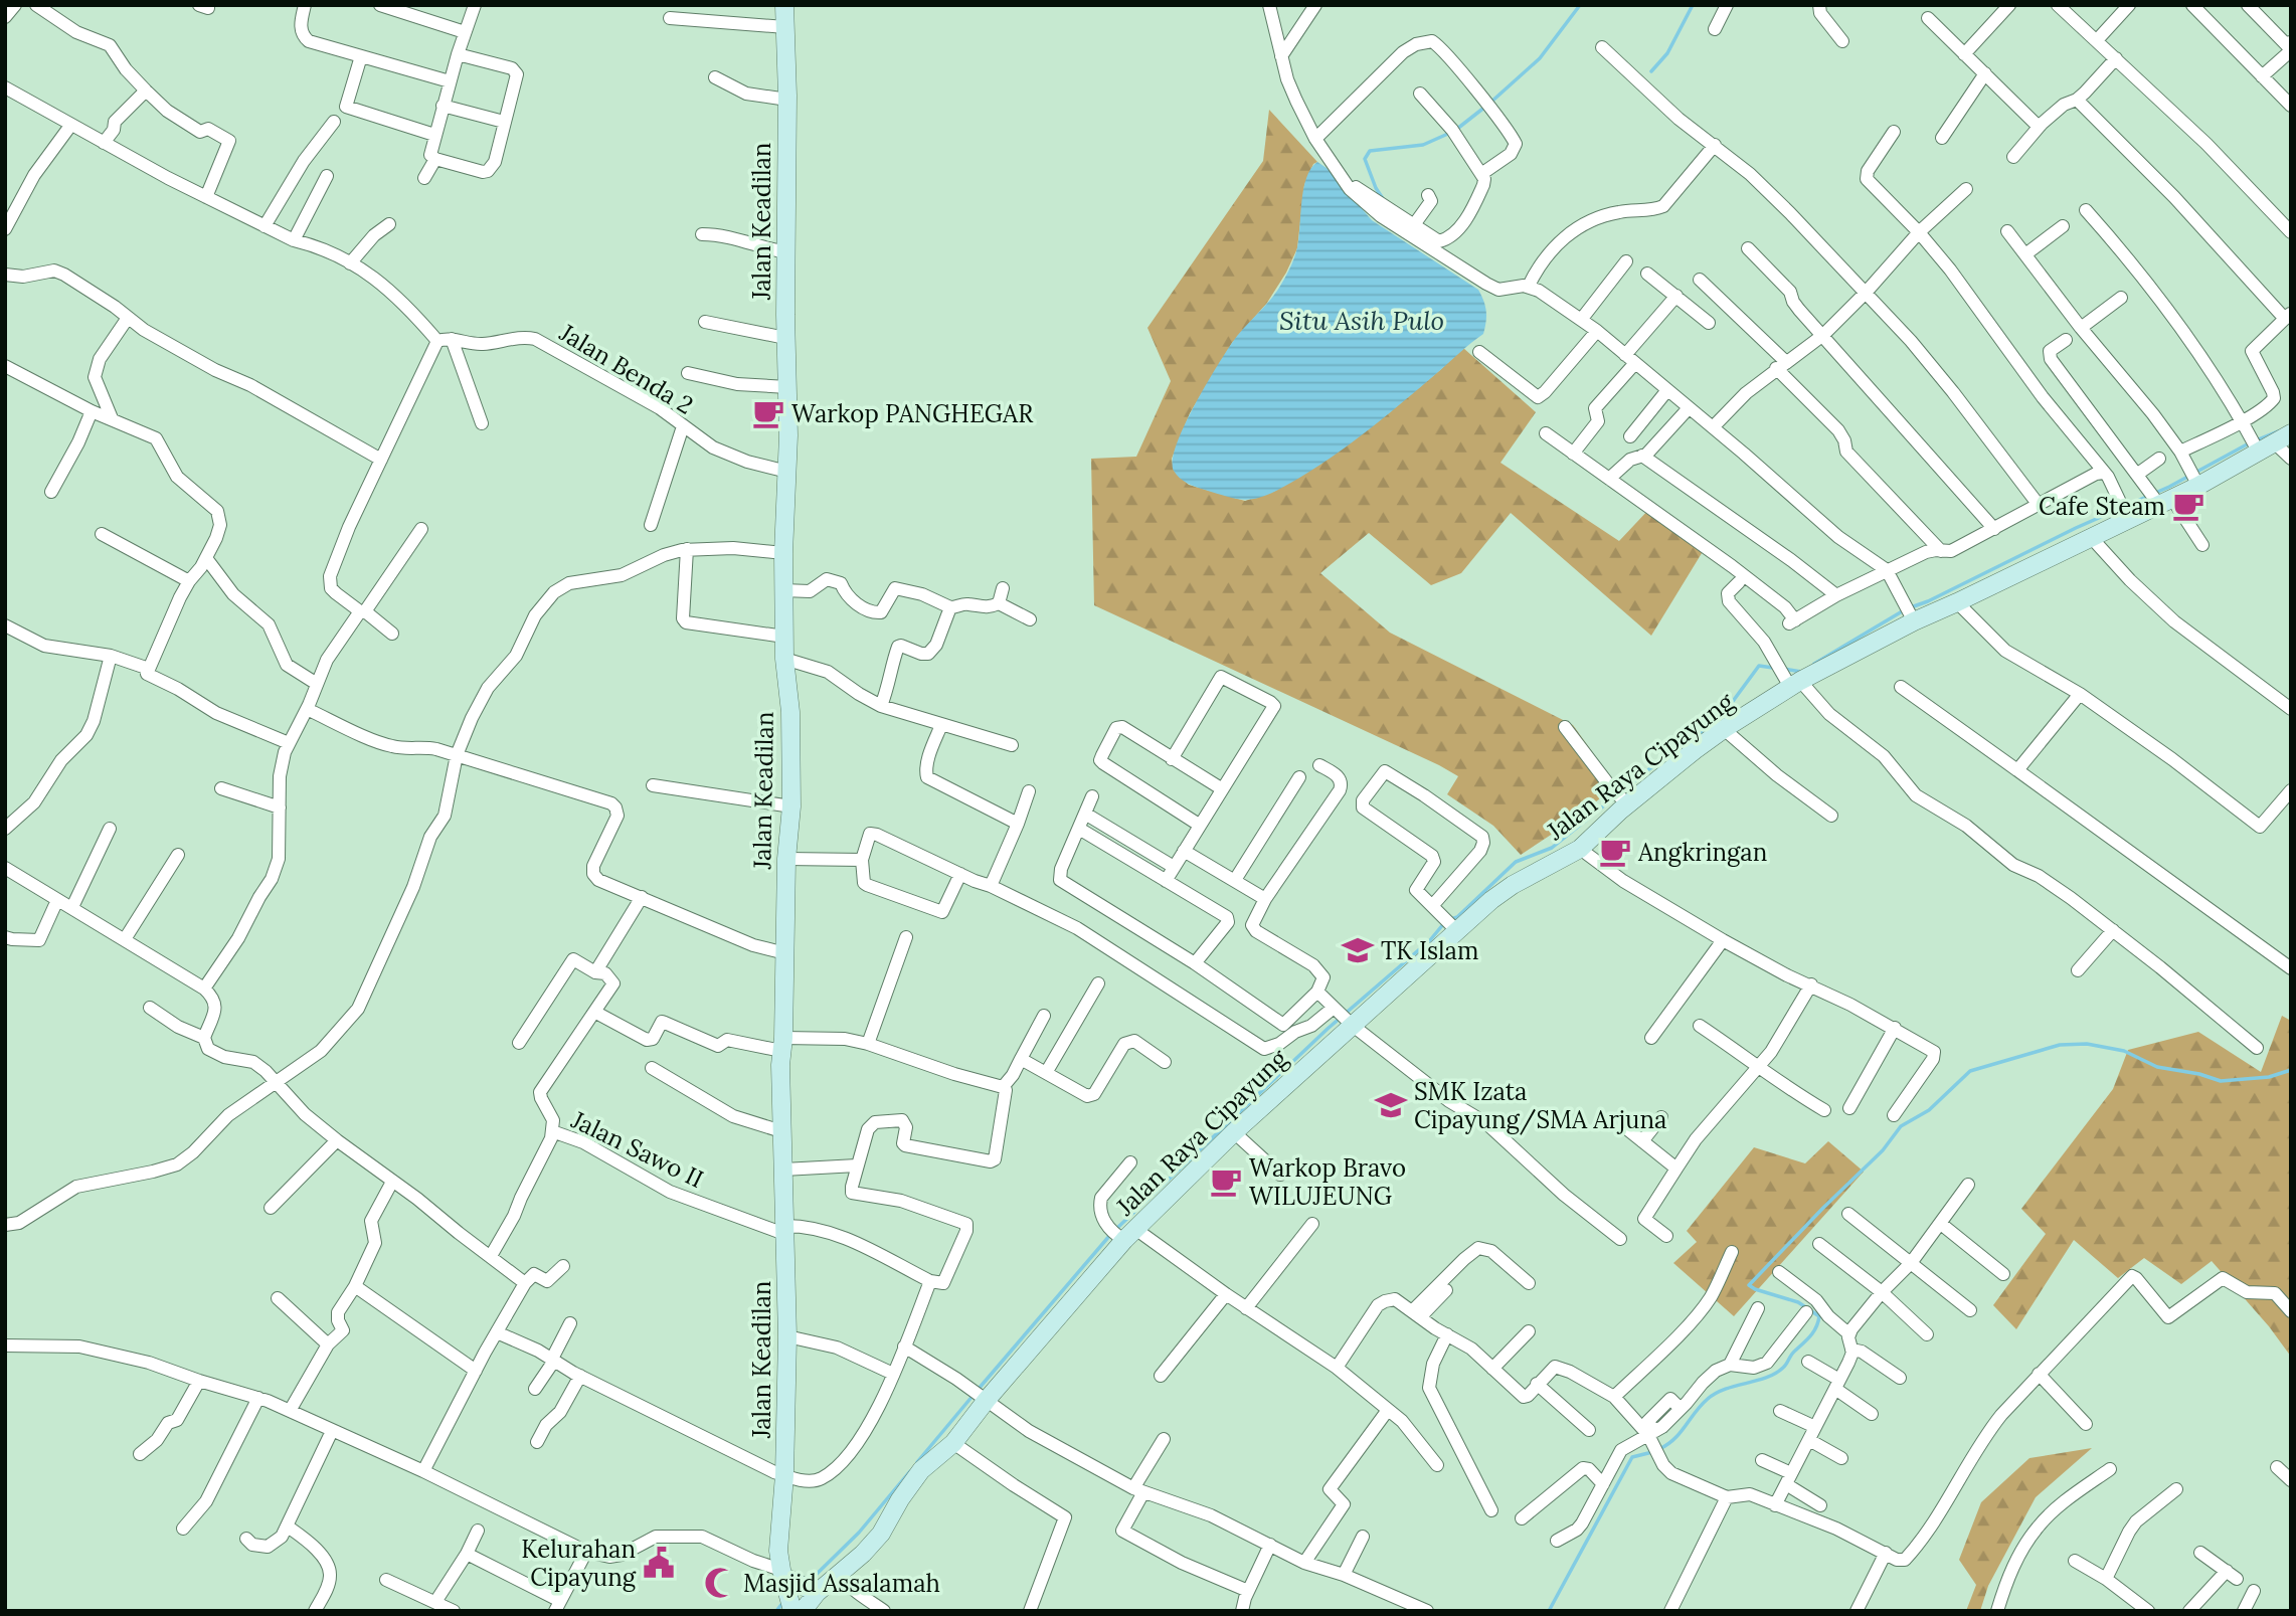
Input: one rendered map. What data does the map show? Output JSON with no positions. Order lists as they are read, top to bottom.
{
  "streets": {
    "main road": ["Jalan Keadilan", "Jalan Raya Cipayung"],
    "street": ["Jalan Benda 2", "Jalan Sawo II"]
  },
  "crossings": [
    ["Jalan Keadilan", "Jalan Benda 2"],
    ["Jalan Keadilan", "Jalan Raya Cipayung"],
    ["Jalan Keadilan", "Jalan Sawo II"]
  ],
  "water": ["Situ Asih Pulo"],
  "places": {
    "cafe": [
      "Warkop PANGHEGAR",
      "Cafe Steam",
      "Angkringan",
      "Warkop Bravo WILUJEUNG"
    ],
    "school or university": ["TK Islam", "SMK Izata Cipayung/SMA Arjuna"],
    "public building": ["Kelurahan Cipayung"],
    "mosque": ["Masjid Assalamah"]
  }
}
